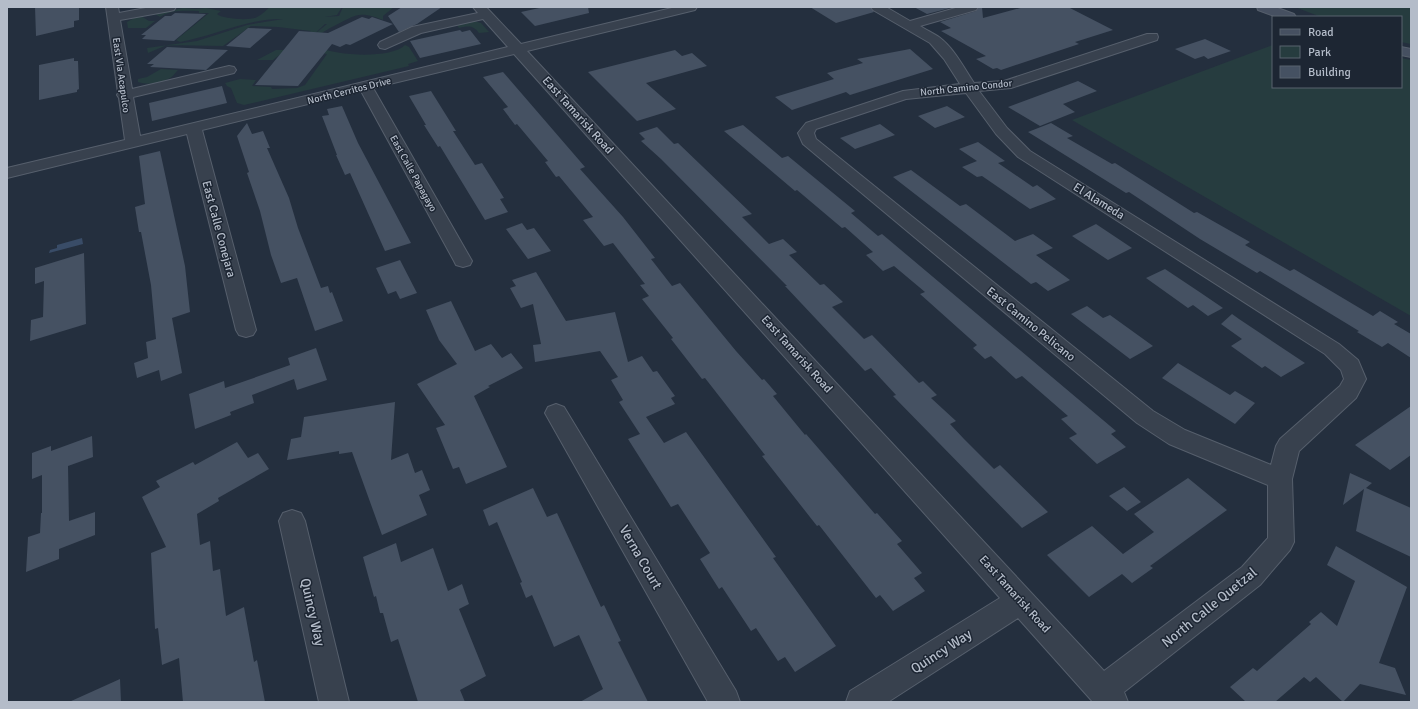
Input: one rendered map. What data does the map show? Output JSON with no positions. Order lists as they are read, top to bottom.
{
  "streets": {
    "street": [
      "East Via Acapulco",
      "North Camino Condor",
      "North Cerritos Drive",
      "East Tamarisk Road",
      "East Calle Papagayo",
      "El Alameda",
      "East Calle Conejara",
      "East Camino Pelicano",
      "Verna Court",
      "North Calle Quetzal",
      "Quincy Way"
    ]
  },
  "crossings": [
    ["East Via Acapulco", "North Cerritos Drive"],
    ["North Camino Condor", "El Alameda"],
    ["North Camino Condor", "East Camino Pelicano"],
    ["North Cerritos Drive", "East Tamarisk Road"],
    ["North Cerritos Drive", "East Calle Papagayo"],
    ["North Cerritos Drive", "East Calle Conejara"],
    ["East Tamarisk Road", "North Calle Quetzal"],
    ["East Tamarisk Road", "Quincy Way"],
    ["El Alameda", "North Calle Quetzal"],
    ["East Camino Pelicano", "North Calle Quetzal"]
  ],
  "legend": ["Road", "Park", "Building"]
}
